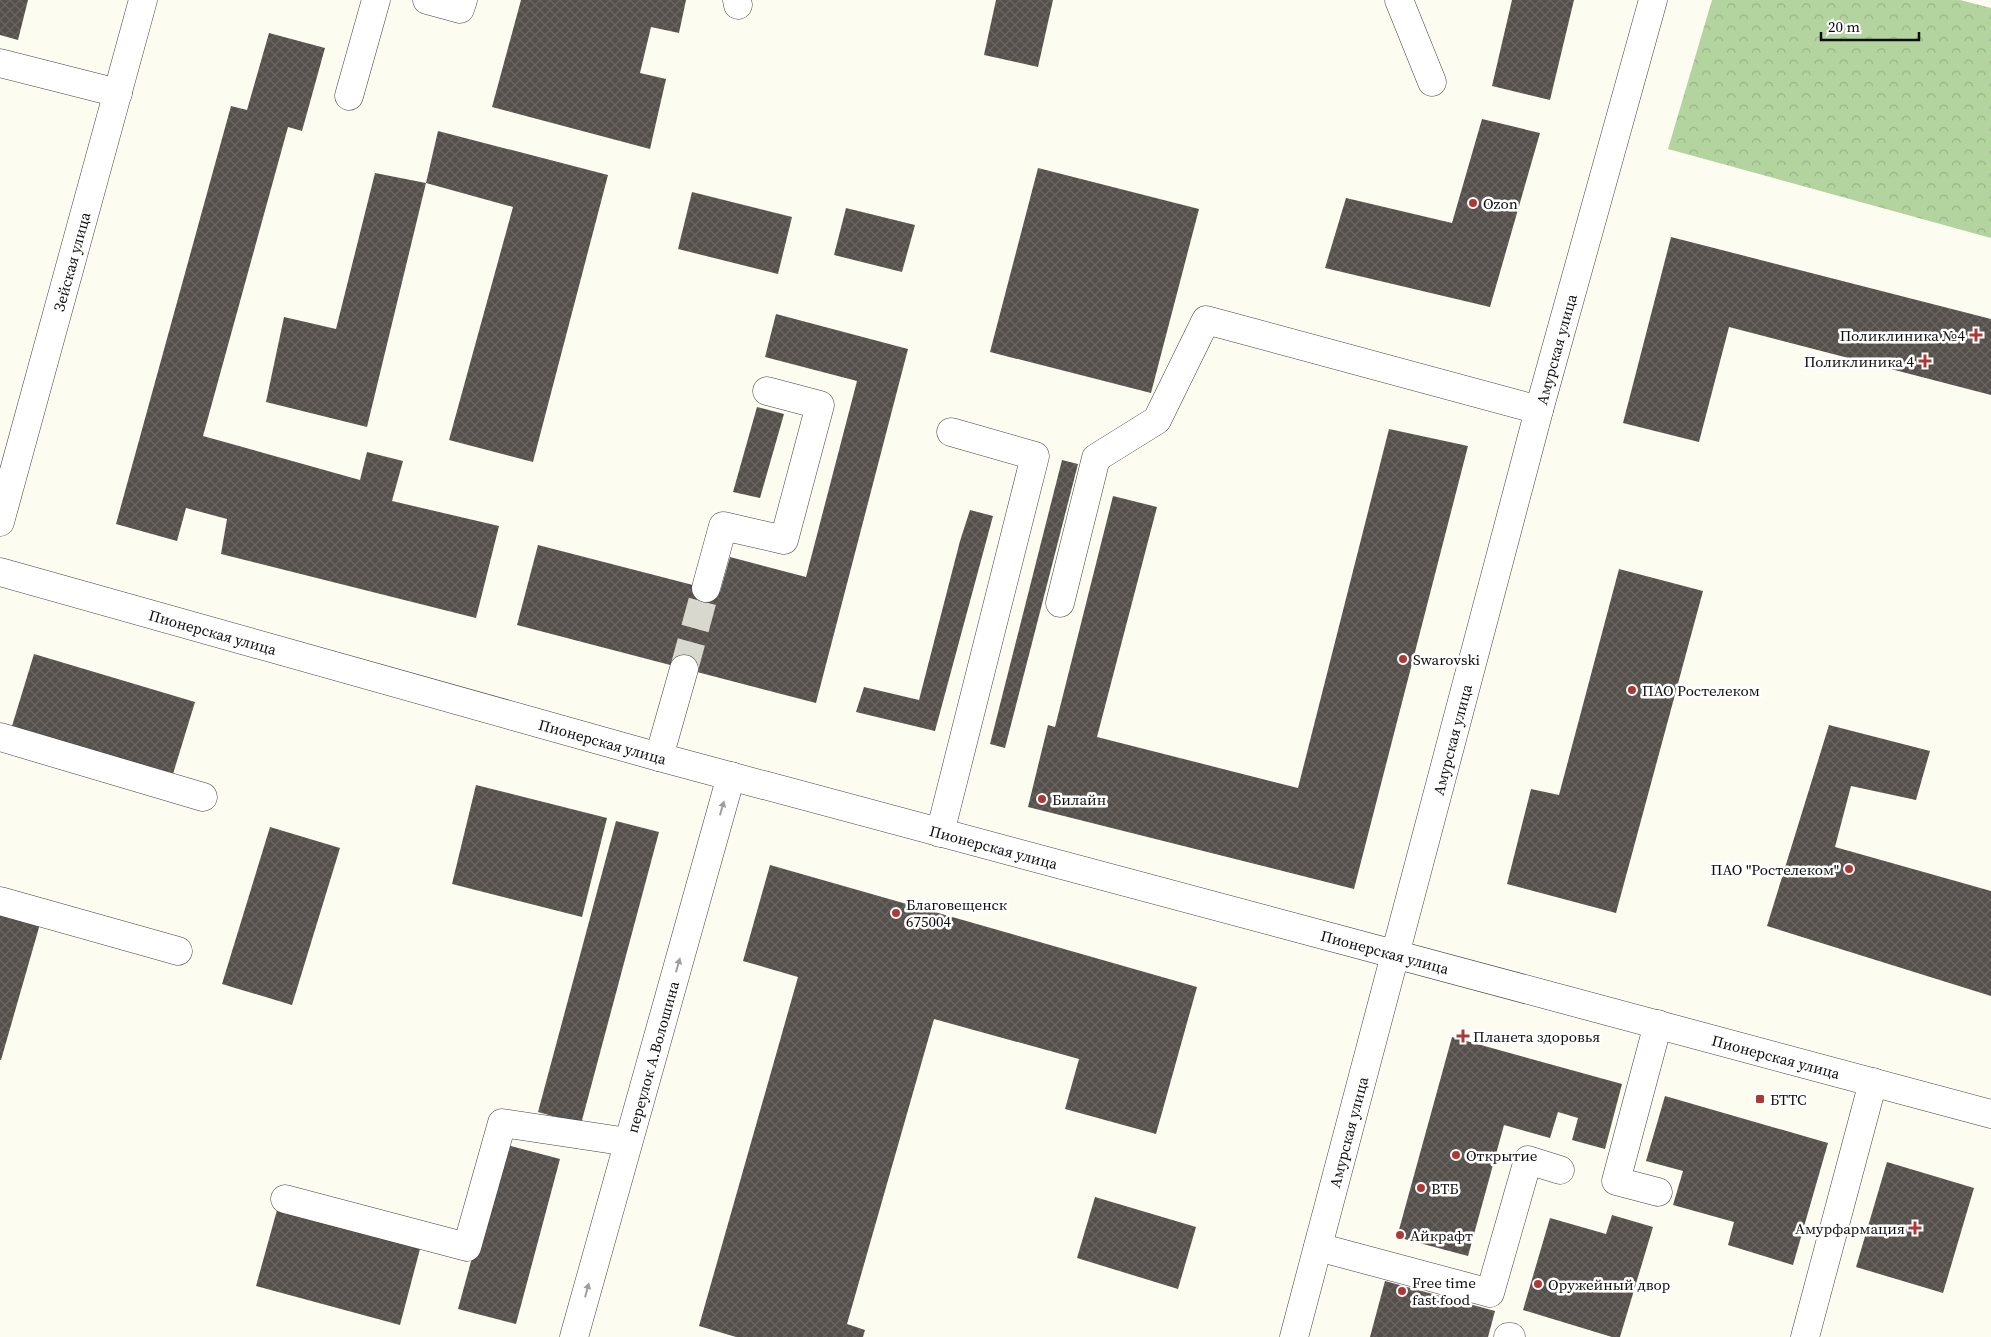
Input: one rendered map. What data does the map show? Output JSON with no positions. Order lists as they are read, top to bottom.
{
  "streets": {
    "street": [
      "Зейская улица",
      "Амурская улица",
      "Пионерская улица",
      "переулок А.Волошина"
    ]
  },
  "crossings": [
    ["Амурская улица", "Пионерская улица"],
    ["Пионерская улица", "переулок А.Волошина"]
  ],
  "one_way": ["переулок А.Волошина"],
  "places": {
    "other": [
      "Ozon",
      "Swarovski",
      "ПАО Ростелеком",
      "Билайн",
      "ПАО \"Ростелеком\"",
      "Благовещенск 675004",
      "Открытие",
      "ВТБ",
      "Айкрафт",
      "Оружейный двор",
      "Free time fast food"
    ],
    "health": [
      "Поликлиника №4",
      "Поликлиника 4",
      "Планета здоровья",
      "Амурфармация"
    ],
    "transit": ["БТТС"]
  },
  "scale_bar": "20 m"
}
